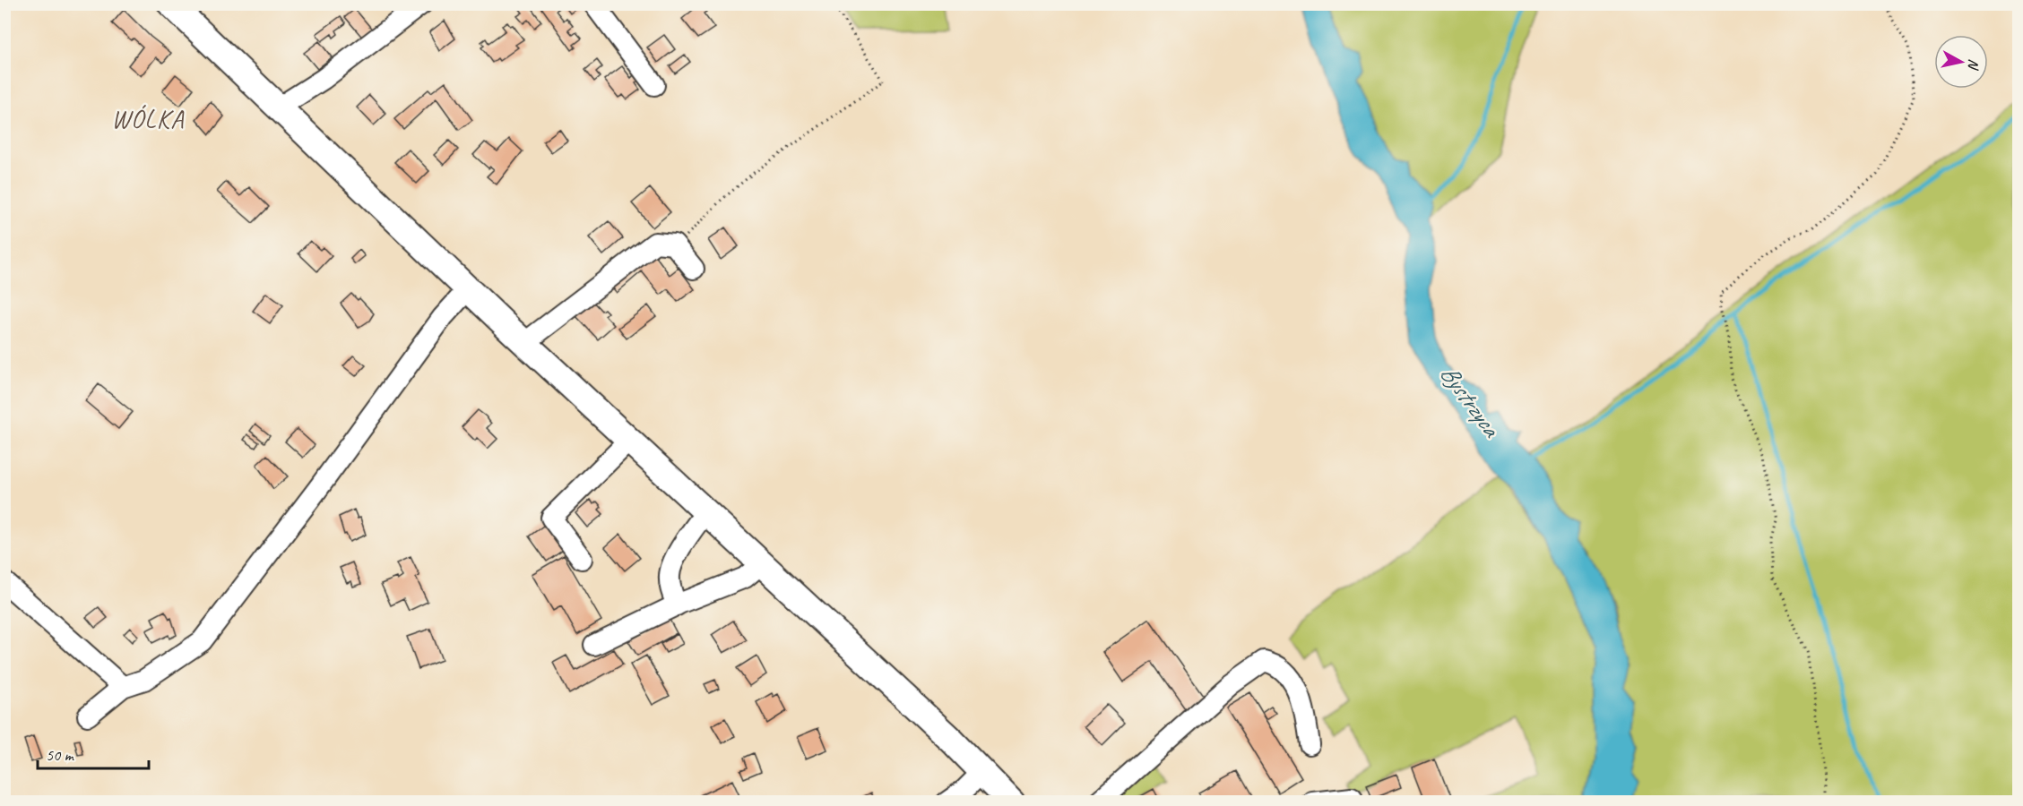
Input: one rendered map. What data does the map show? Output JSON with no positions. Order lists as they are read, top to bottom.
{
  "districts": ["WÓLKA"],
  "water": ["Bystrzyca"],
  "scale_bar": "50 m",
  "north": "right"
}
